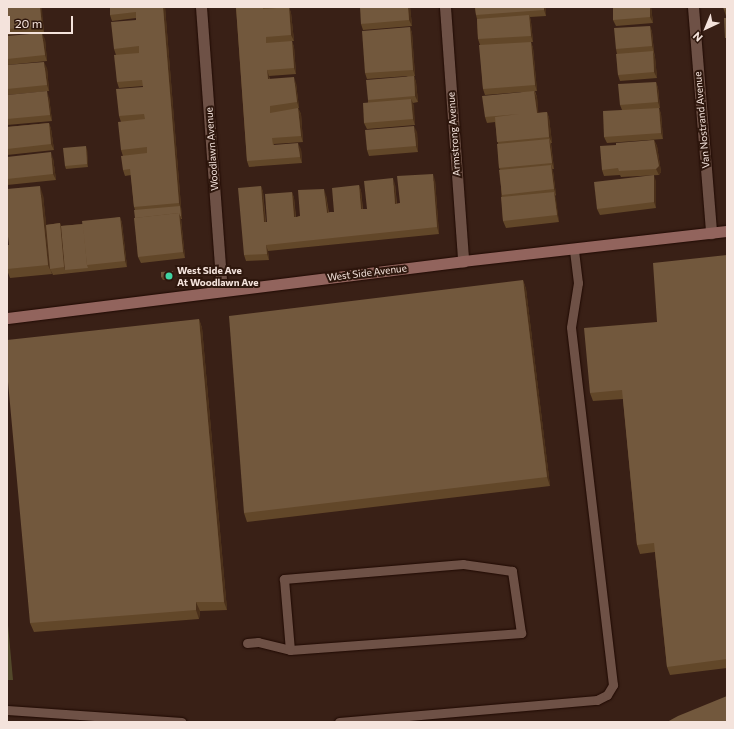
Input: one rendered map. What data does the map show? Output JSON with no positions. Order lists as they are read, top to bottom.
{
  "streets": {
    "main road": ["West Side Avenue"],
    "street": ["Van Nostrand Avenue", "Armstrong Avenue", "Woodlawn Avenue"]
  },
  "crossings": [
    ["Van Nostrand Avenue", "West Side Avenue"],
    ["Armstrong Avenue", "West Side Avenue"],
    ["Woodlawn Avenue", "West Side Avenue"]
  ],
  "places": ["West Side Ave At Woodlawn Ave"],
  "scale_bar": "20 m",
  "north": "bottom left"
}
